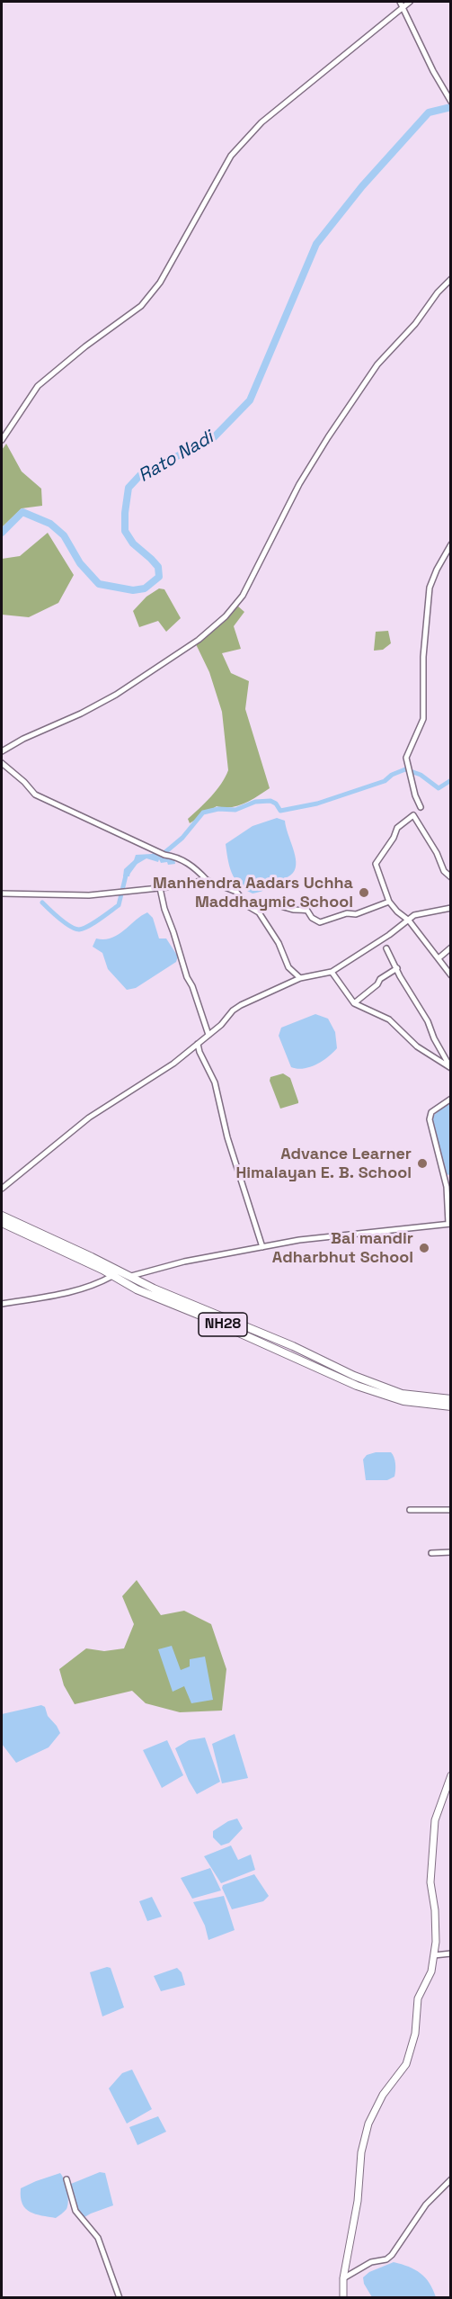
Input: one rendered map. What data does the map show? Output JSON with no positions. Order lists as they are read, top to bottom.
{
  "streets": {
    "highway": ["NH28"]
  },
  "water": ["Rato Nadi"],
  "places": ["Manhendra Aadars Uchha Maddhaymic School", "Advance Learner Himalayan E. B. School", "Bal mandir Adharbhut School"]
}
